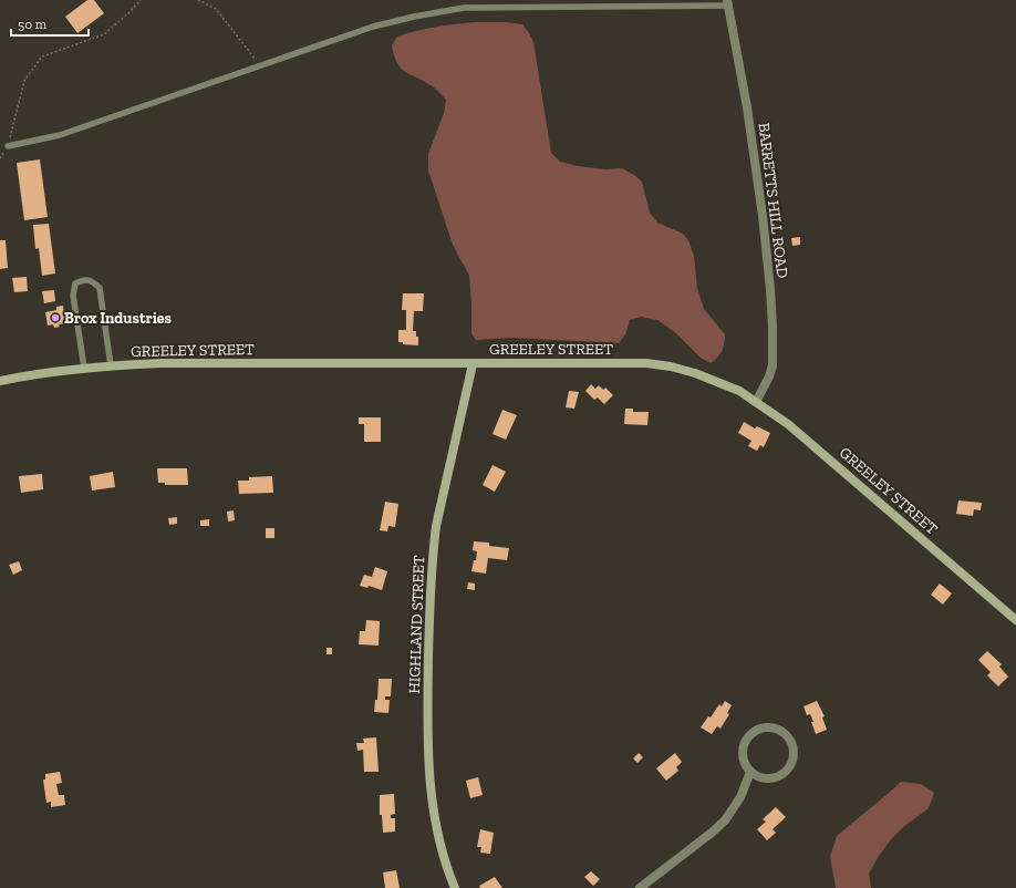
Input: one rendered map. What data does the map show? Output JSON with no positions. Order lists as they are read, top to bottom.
{
  "streets": {
    "street": ["BARRETTS HILL ROAD", "GREELEY STREET", "HIGHLAND STREET"]
  },
  "crossings": [
    ["BARRETTS HILL ROAD", "GREELEY STREET"],
    ["GREELEY STREET", "HIGHLAND STREET"]
  ],
  "places": ["Brox Industries"],
  "scale_bar": "50 m"
}
